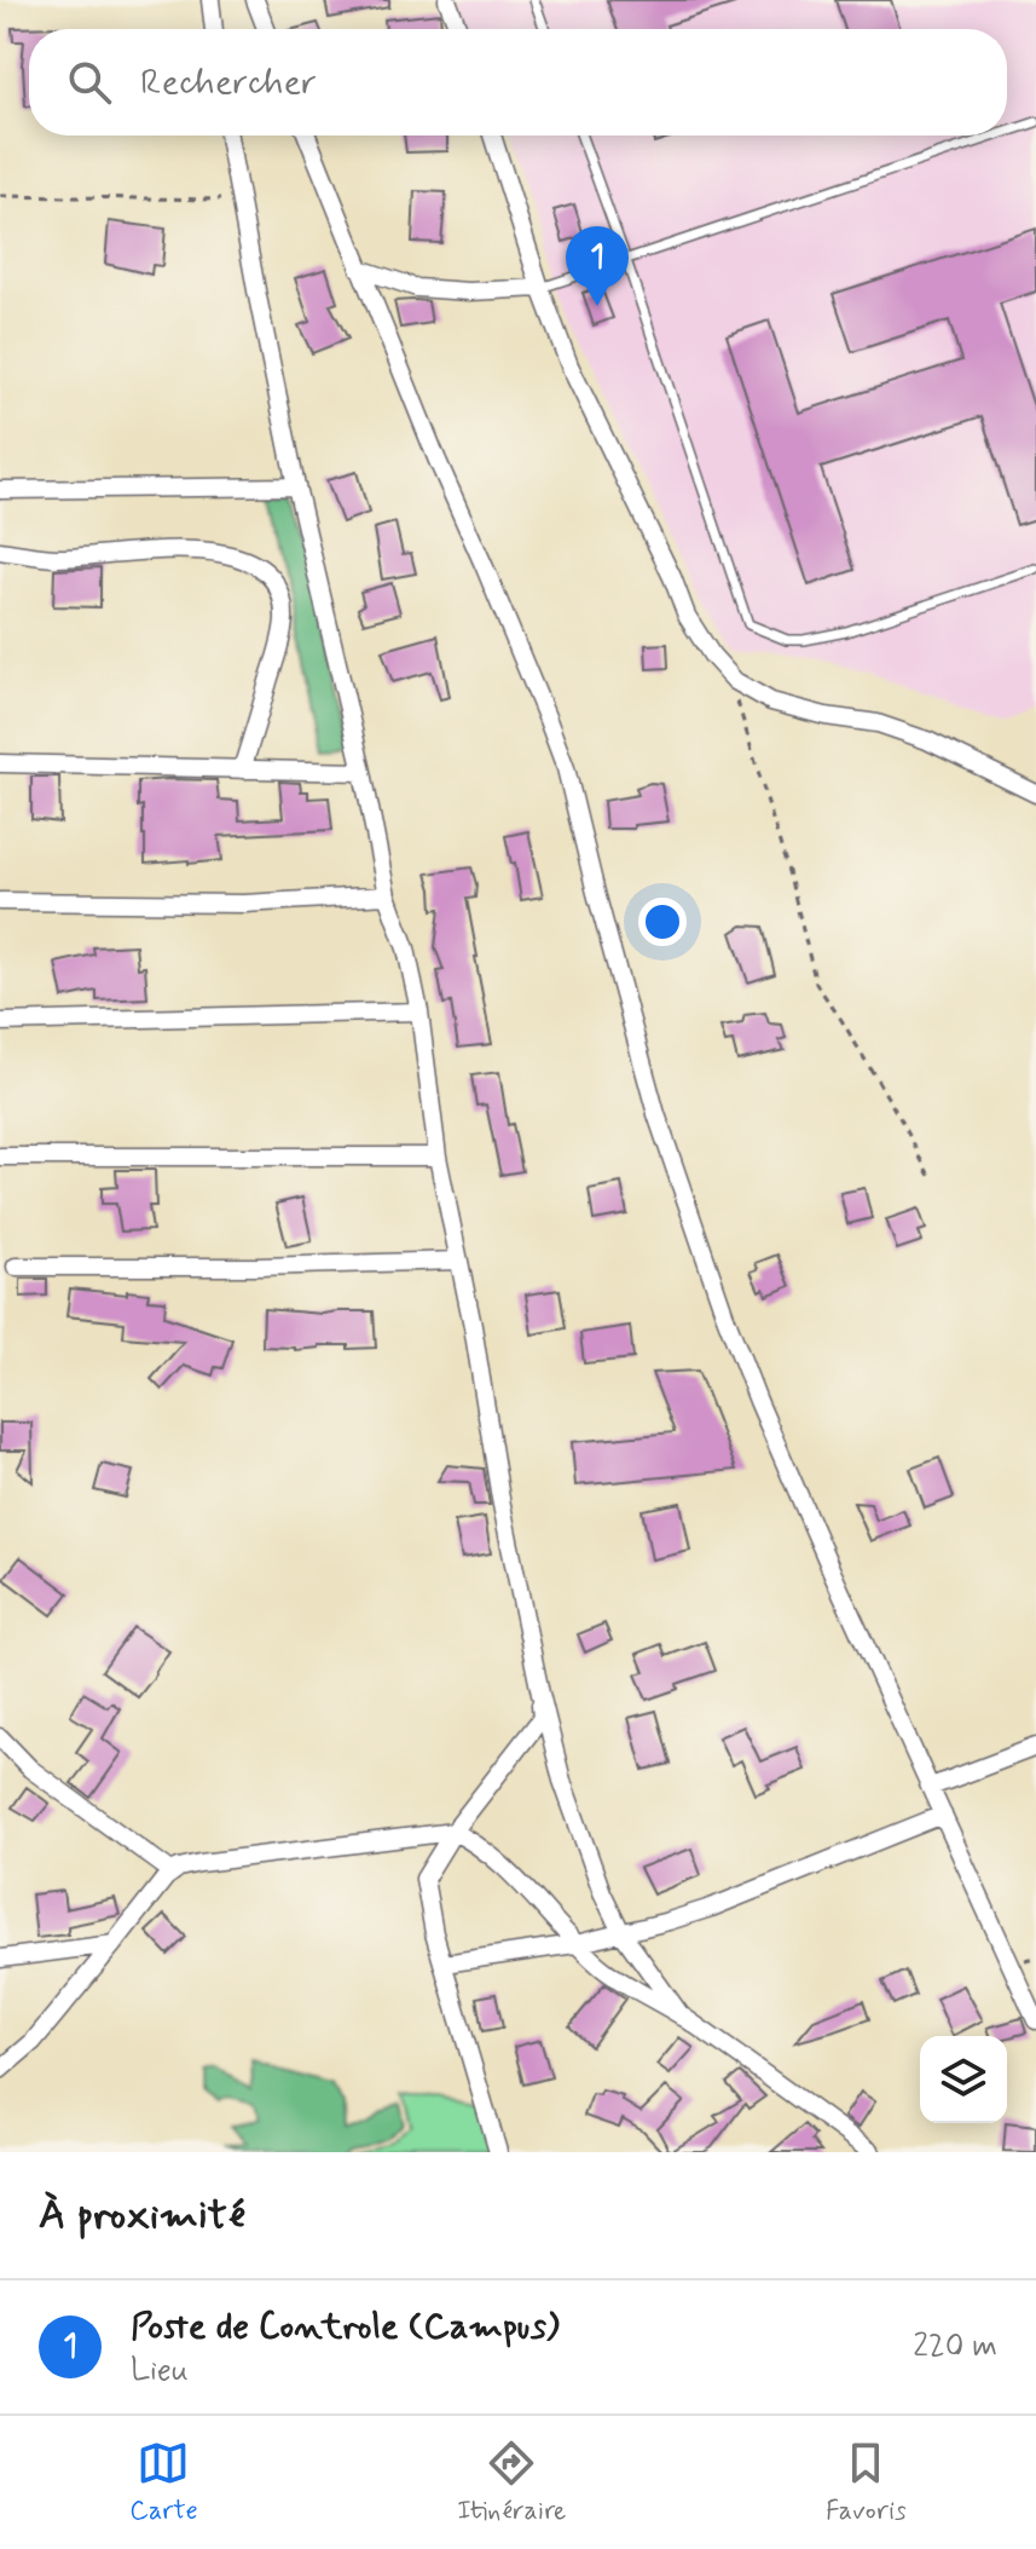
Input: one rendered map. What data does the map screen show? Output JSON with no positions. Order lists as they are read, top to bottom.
{
  "page": {
    "search": "Rechercher",
    "pins": "1",
    "heading": "À proximité",
    "list": [
      {
        "mark": "1",
        "name": "Poste de Controle (Campus)",
        "note": "Lieu",
        "value": "220 m"
      }
    ],
    "nav": ["Carte", "Itinéraire", "Favoris"]
  }
}
